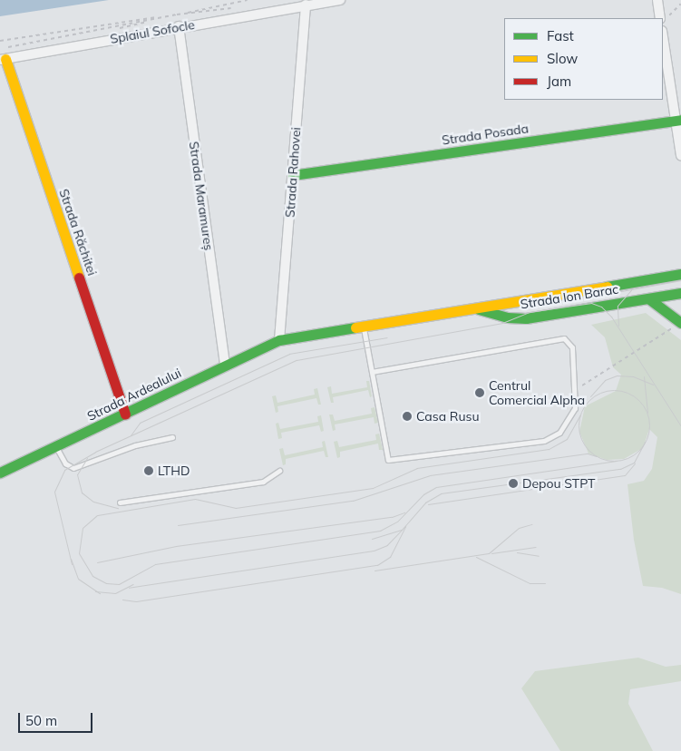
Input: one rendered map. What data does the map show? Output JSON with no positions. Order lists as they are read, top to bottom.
{
  "streets": {
    "street": [
      "Splaiul Sofocle",
      "Strada Posada",
      "Strada Rahovei",
      "Strada Maramureș",
      "Strada Răchitei",
      "Strada Ion Barac",
      "Strada Ardealului"
    ]
  },
  "crossings": [
    ["Splaiul Sofocle", "Strada Rahovei"],
    ["Splaiul Sofocle", "Strada Maramureș"],
    ["Splaiul Sofocle", "Strada Răchitei"],
    ["Strada Posada", "Strada Rahovei"],
    ["Strada Rahovei", "Strada Ion Barac"],
    ["Strada Rahovei", "Strada Ardealului"],
    ["Strada Maramureș", "Strada Ardealului"],
    ["Strada Răchitei", "Strada Ardealului"],
    ["Strada Ion Barac", "Strada Ardealului"]
  ],
  "places": [
    "Centrul Comercial Alpha",
    "Casa Rusu",
    "LTHD",
    "Depou STPT"
  ],
  "legend": ["Fast", "Slow", "Jam"],
  "scale_bar": "50 m"
}
